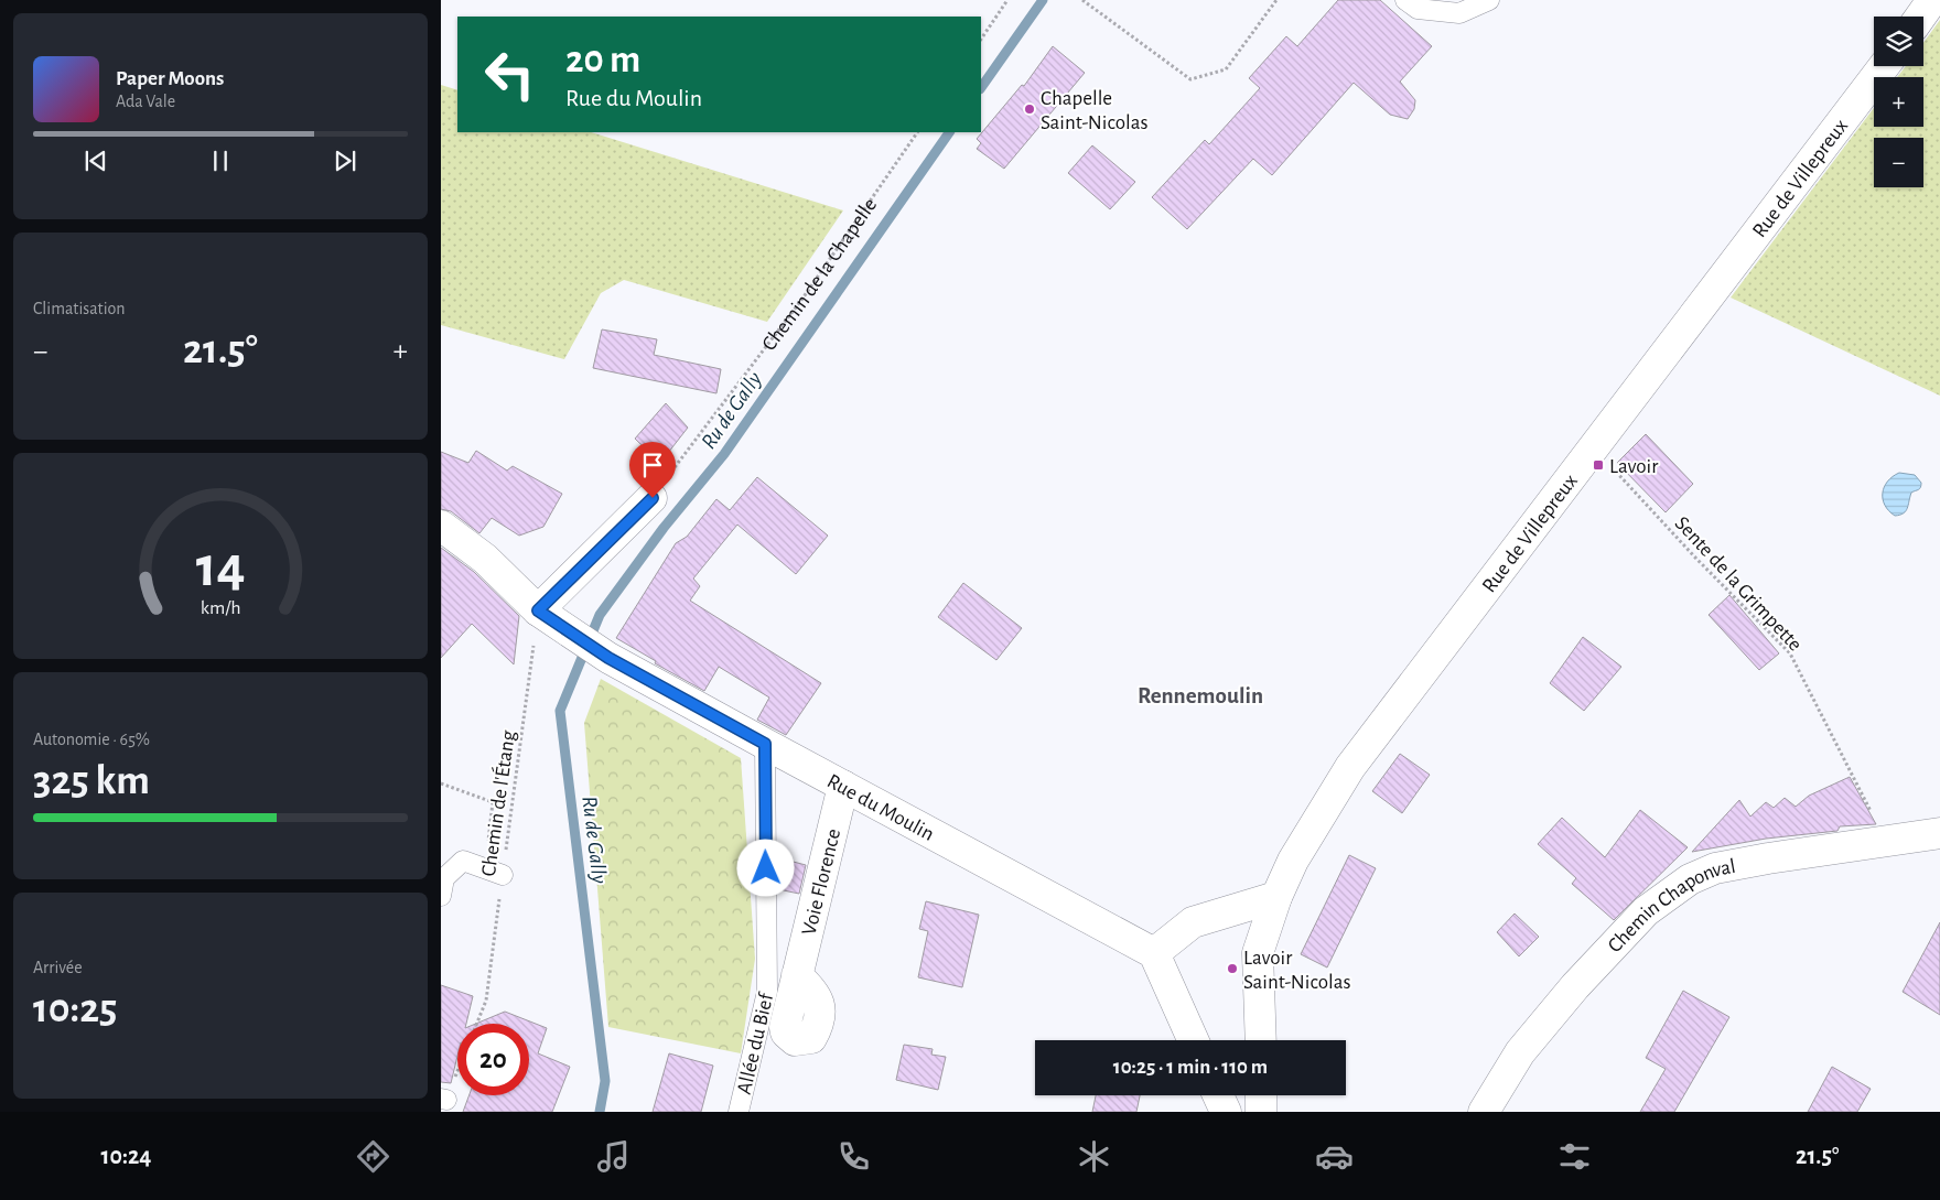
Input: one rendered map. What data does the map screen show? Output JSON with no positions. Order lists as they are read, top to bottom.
{
  "streets": {
    "street": [
      "Rue de Villepreux",
      "Rue du Moulin",
      "Voie Florence",
      "Chemin Chaponval"
    ],
    "lane": ["Allée du Bief"],
    "path": ["Chemin de la Chapelle", "Sente de la Grimpette", "Chemin de l'Étang"]
  },
  "crossings": [
    ["Rue de Villepreux", "Sente de la Grimpette"],
    ["Sente de la Grimpette", "Chemin Chaponval"],
    ["Chemin de l'Étang", "Rue du Moulin"],
    ["Rue du Moulin", "Voie Florence"],
    ["Rue du Moulin", "Allée du Bief"]
  ],
  "districts": ["Rennemoulin"],
  "water": ["Ru de Gally"],
  "places": {
    "other": ["Chapelle Saint-Nicolas", "Lavoir Saint-Nicolas"],
    "transit": ["Lavoir"]
  },
  "page": {
    "map_buttons": ["+", "−"],
    "turn": ["20 m", "Rue du Moulin"],
    "song": ["Paper Moons", "Ada Vale"],
    "tile": [
      "Climatisation",
      ["Autonomie · 65%", "325 km"],
      ["Arrivée", "10:25"]
    ],
    "heat": ["−", "21.5°", "+"],
    "limit": "20",
    "trip": "10:25 · 1 min · 110 m",
    "tabs": ["10:24", "21.5°"],
    "gauge": ["14", "km/h"]
  }
}
